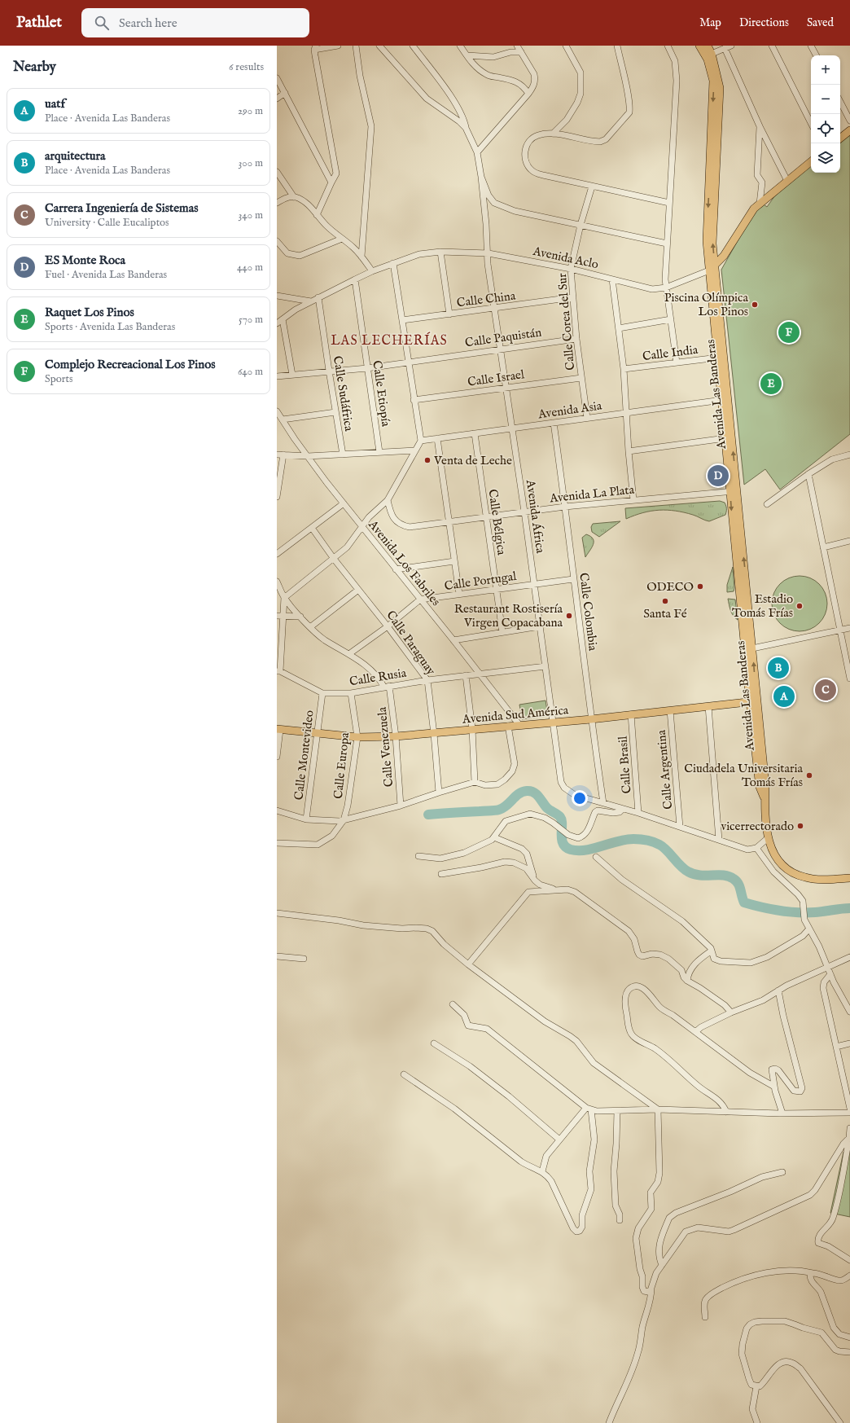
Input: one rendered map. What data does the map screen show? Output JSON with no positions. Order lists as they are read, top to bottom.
{
  "streets": {
    "main road": ["Avenida Aclo", "Avenida Las Banderas", "Avenida Sud América"],
    "street": [
      "Calle China",
      "Calle Corea del Sur",
      "Calle Paquistán",
      "Calle India",
      "Calle Israel",
      "Calle Sudáfrica",
      "Calle Etiopía",
      "Avenida Asia",
      "Avenida La Plata",
      "Avenida África",
      "Calle Bélgica",
      "Avenida Los Fabriles",
      "Calle Portugal",
      "Calle Colombia",
      "Calle Paraguay",
      "Calle Rusia",
      "Calle Venezuela",
      "Calle Montevideo",
      "Calle Brasil",
      "Calle Europa",
      "Calle Argentina"
    ]
  },
  "crossings": [
    ["Avenida Aclo", "Calle Corea del Sur"],
    ["Avenida Aclo", "Calle Sudáfrica"],
    ["Avenida Aclo", "Calle Etiopía"],
    ["Avenida Aclo", "Avenida Las Banderas"],
    ["Avenida Aclo", "Avenida África"],
    ["Calle China", "Calle Corea del Sur"],
    ["Calle China", "Avenida África"],
    ["Calle Corea del Sur", "Calle Paquistán"],
    ["Calle Corea del Sur", "Calle Israel"],
    ["Calle Corea del Sur", "Avenida Asia"],
    ["Calle Paquistán", "Calle Sudáfrica"],
    ["Calle Paquistán", "Calle Etiopía"],
    ["Calle Paquistán", "Avenida África"],
    ["Calle India", "Avenida Las Banderas"],
    ["Calle Israel", "Avenida África"],
    ["Avenida Las Banderas", "Avenida Asia"],
    ["Avenida Las Banderas", "Avenida La Plata"],
    ["Avenida Las Banderas", "Avenida Sud América"],
    ["Avenida Asia", "Avenida África"],
    ["Avenida Asia", "Calle Bélgica"],
    ["Avenida Asia", "Calle Colombia"],
    ["Avenida La Plata", "Avenida África"],
    ["Avenida La Plata", "Calle Bélgica"],
    ["Avenida La Plata", "Calle Colombia"],
    ["Avenida África", "Calle Portugal"],
    ["Avenida África", "Calle Colombia"],
    ["Avenida África", "Calle Rusia"],
    ["Avenida África", "Avenida Sud América"],
    ["Calle Bélgica", "Calle Portugal"],
    ["Avenida Los Fabriles", "Calle Portugal"],
    ["Avenida Los Fabriles", "Calle Rusia"],
    ["Avenida Los Fabriles", "Avenida Sud América"],
    ["Calle Portugal", "Calle Colombia"],
    ["Calle Colombia", "Avenida Sud América"],
    ["Calle Paraguay", "Calle Rusia"],
    ["Calle Paraguay", "Avenida Sud América"],
    ["Calle Rusia", "Calle Venezuela"],
    ["Calle Rusia", "Calle Montevideo"],
    ["Calle Rusia", "Calle Europa"],
    ["Avenida Sud América", "Calle Venezuela"],
    ["Avenida Sud América", "Calle Montevideo"],
    ["Avenida Sud América", "Calle Brasil"],
    ["Avenida Sud América", "Calle Europa"],
    ["Avenida Sud América", "Calle Argentina"]
  ],
  "districts": ["LAS LECHERÍAS"],
  "places": [
    "Piscina Olímpica Los Pinos",
    "Venta de Leche",
    "ODECO",
    "Santa Fé",
    "Estadio Tomás Frías",
    "Restaurant Rostisería Virgen Copacabana",
    "Ciudadela Universitaria Tomás Frías",
    "vicerrectorado"
  ],
  "page": {
    "header": "Pathlet",
    "search": "Search here",
    "nav": ["Map", "Directions", "Saved"],
    "heading": ["Nearby", "6 results"],
    "map_buttons": ["+", "−"],
    "list": [
      {
        "mark": "A",
        "name": "uatf",
        "note": "Place · Avenida Las Banderas",
        "value": "290 m"
      },
      {
        "mark": "B",
        "name": "arquitectura",
        "note": "Place · Avenida Las Banderas",
        "value": "300 m"
      },
      {
        "mark": "C",
        "name": "Carrera Ingeniería de Sistemas",
        "note": "University · Calle Eucaliptos",
        "value": "340 m"
      },
      {
        "mark": "D",
        "name": "ES Monte Roca",
        "note": "Fuel · Avenida Las Banderas",
        "value": "440 m"
      },
      {
        "mark": "E",
        "name": "Raquet Los Pinos",
        "note": "Sports · Avenida Las Banderas",
        "value": "570 m"
      },
      {
        "mark": "F",
        "name": "Complejo Recreacional Los Pinos",
        "note": "Sports",
        "value": "640 m"
      }
    ],
    "pins": [
      "F",
      "E",
      "D",
      "B",
      "C",
      "A"
    ]
  }
}
